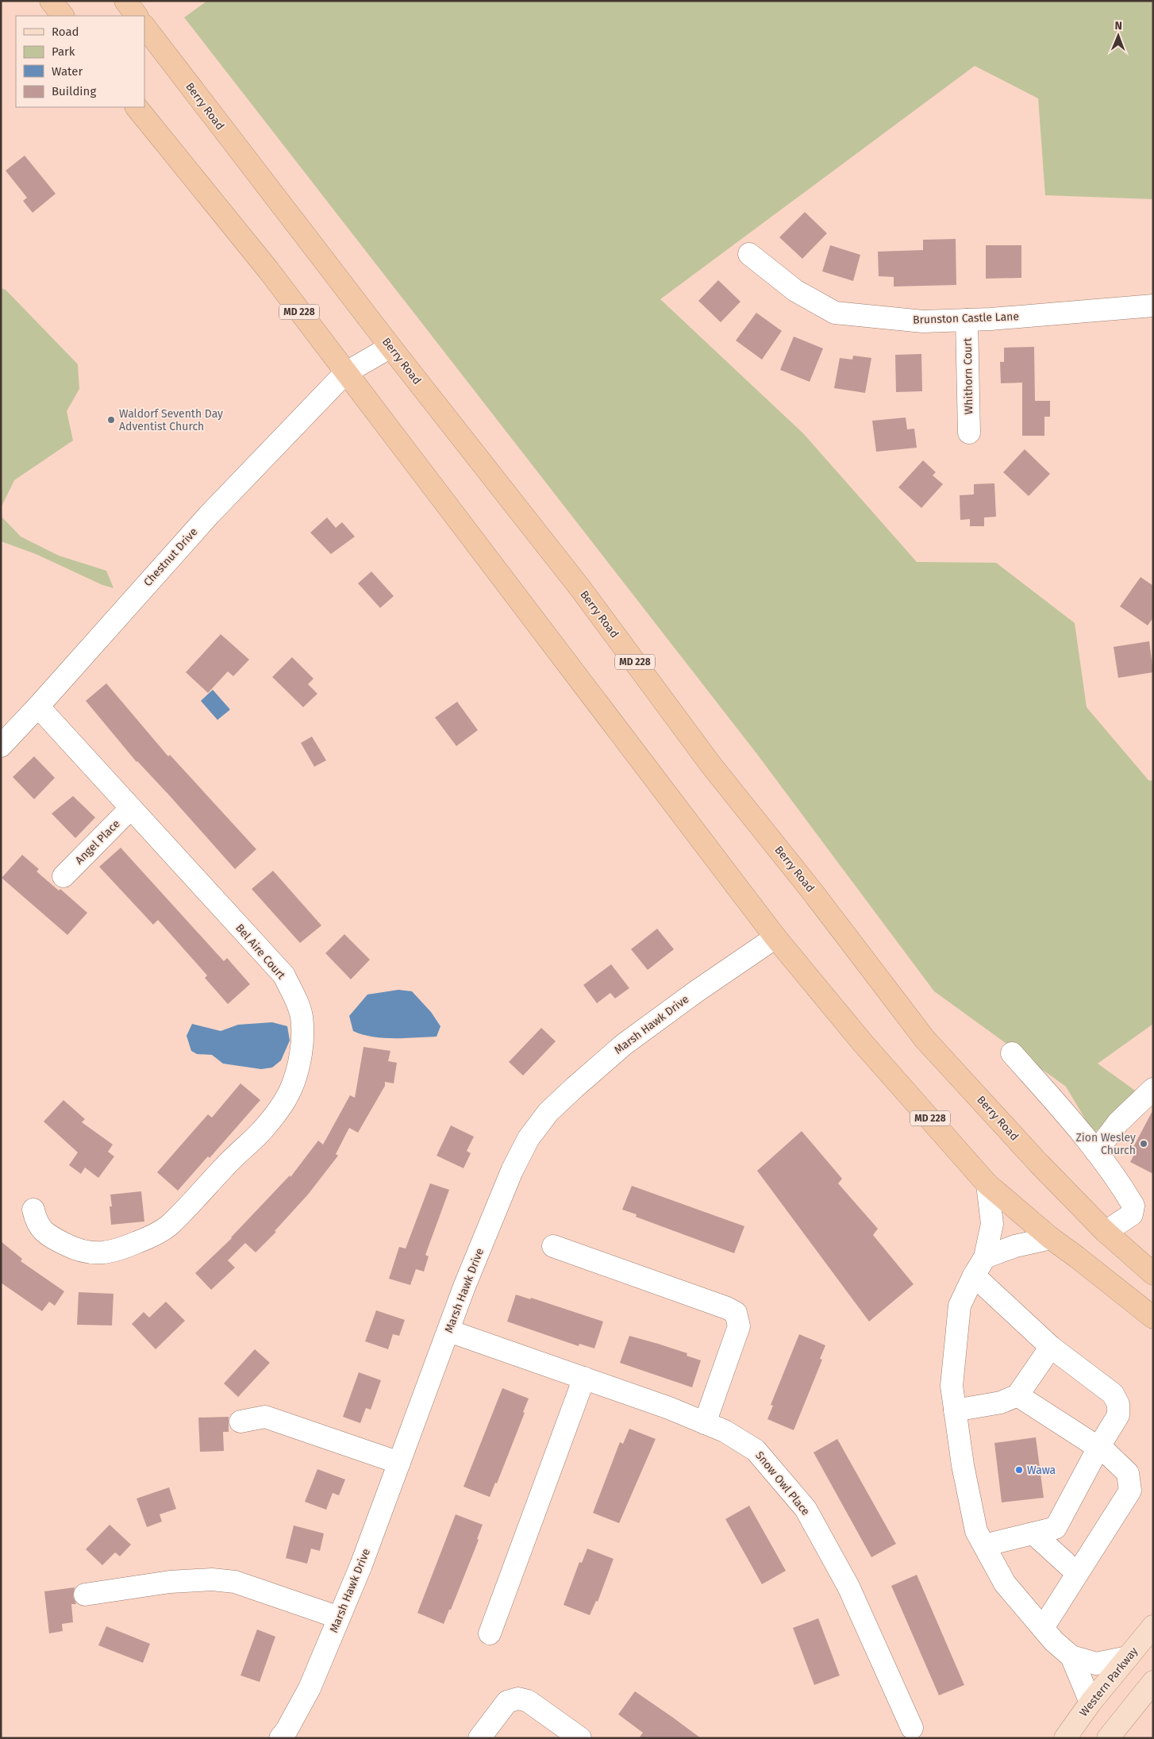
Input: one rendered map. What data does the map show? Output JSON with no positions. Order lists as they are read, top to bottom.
{
  "streets": {
    "highway": ["Berry Road", "MD 228"],
    "main road": ["Western Parkway"],
    "street": [
      "Brunston Castle Lane",
      "Whithorn Court",
      "Chestnut Drive",
      "Angel Place",
      "Bel Aire Court",
      "Marsh Hawk Drive",
      "Snow Owl Place"
    ]
  },
  "crossings": [
    ["Berry Road", "Chestnut Drive"],
    ["MD 228", "Chestnut Drive"],
    ["MD 228", "Marsh Hawk Drive"],
    ["Brunston Castle Lane", "Whithorn Court"],
    ["Chestnut Drive", "Bel Aire Court"],
    ["Angel Place", "Bel Aire Court"],
    ["Marsh Hawk Drive", "Snow Owl Place"]
  ],
  "places": ["Waldorf Seventh Day Adventist Church", "Zion Wesley Church", "Wawa"],
  "legend": [
    "Road",
    "Park",
    "Water",
    "Building"
  ],
  "north": "top"
}
